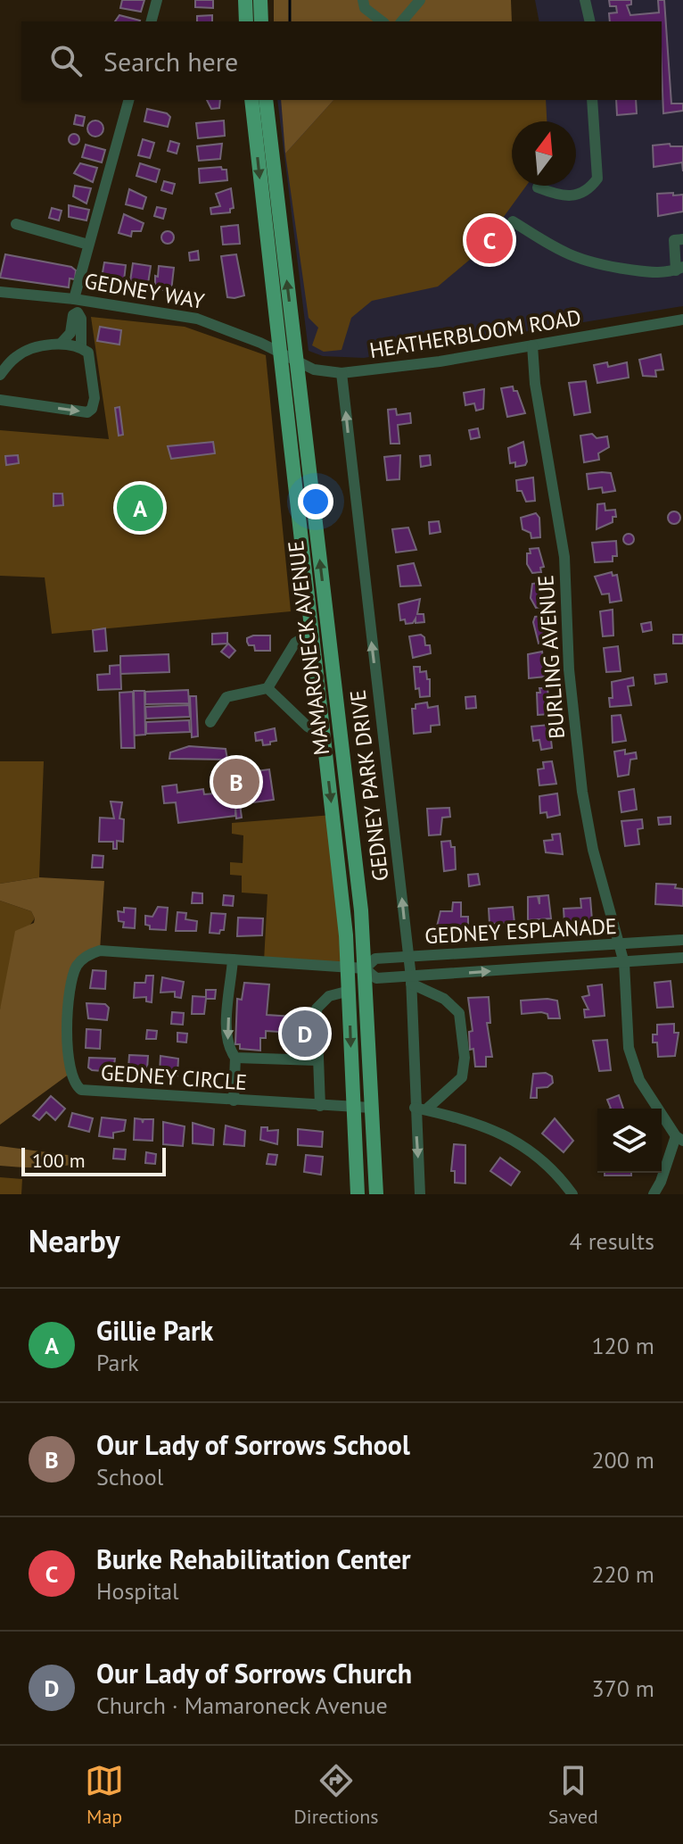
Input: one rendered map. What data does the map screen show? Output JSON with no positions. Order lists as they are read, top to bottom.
{
  "streets": {
    "main road": ["MAMARONECK AVENUE"],
    "street": [
      "GEDNEY WAY",
      "HEATHERBLOOM ROAD",
      "BURLING AVENUE",
      "GEDNEY PARK DRIVE",
      "GEDNEY ESPLANADE",
      "GEDNEY CIRCLE"
    ]
  },
  "crossings": [
    ["GEDNEY WAY", "HEATHERBLOOM ROAD"],
    ["GEDNEY WAY", "MAMARONECK AVENUE"],
    ["HEATHERBLOOM ROAD", "MAMARONECK AVENUE"],
    ["HEATHERBLOOM ROAD", "BURLING AVENUE"],
    ["HEATHERBLOOM ROAD", "GEDNEY PARK DRIVE"],
    ["MAMARONECK AVENUE", "GEDNEY ESPLANADE"],
    ["MAMARONECK AVENUE", "GEDNEY CIRCLE"],
    ["BURLING AVENUE", "GEDNEY ESPLANADE"],
    ["GEDNEY PARK DRIVE", "GEDNEY ESPLANADE"],
    ["GEDNEY ESPLANADE", "GEDNEY CIRCLE"]
  ],
  "scale_bar": "100 m",
  "north": "top",
  "page": {
    "search": "Search here",
    "pins": [
      "C",
      "A",
      "B",
      "D"
    ],
    "scale": "100 m",
    "heading": ["Nearby", "4 results"],
    "list": [
      {
        "mark": "A",
        "name": "Gillie Park",
        "note": "Park",
        "value": "120 m"
      },
      {
        "mark": "B",
        "name": "Our Lady of Sorrows School",
        "note": "School",
        "value": "200 m"
      },
      {
        "mark": "C",
        "name": "Burke Rehabilitation Center",
        "note": "Hospital",
        "value": "220 m"
      },
      {
        "mark": "D",
        "name": "Our Lady of Sorrows Church",
        "note": "Church · Mamaroneck Avenue",
        "value": "370 m"
      }
    ],
    "nav": ["Map", "Directions", "Saved"]
  }
}
